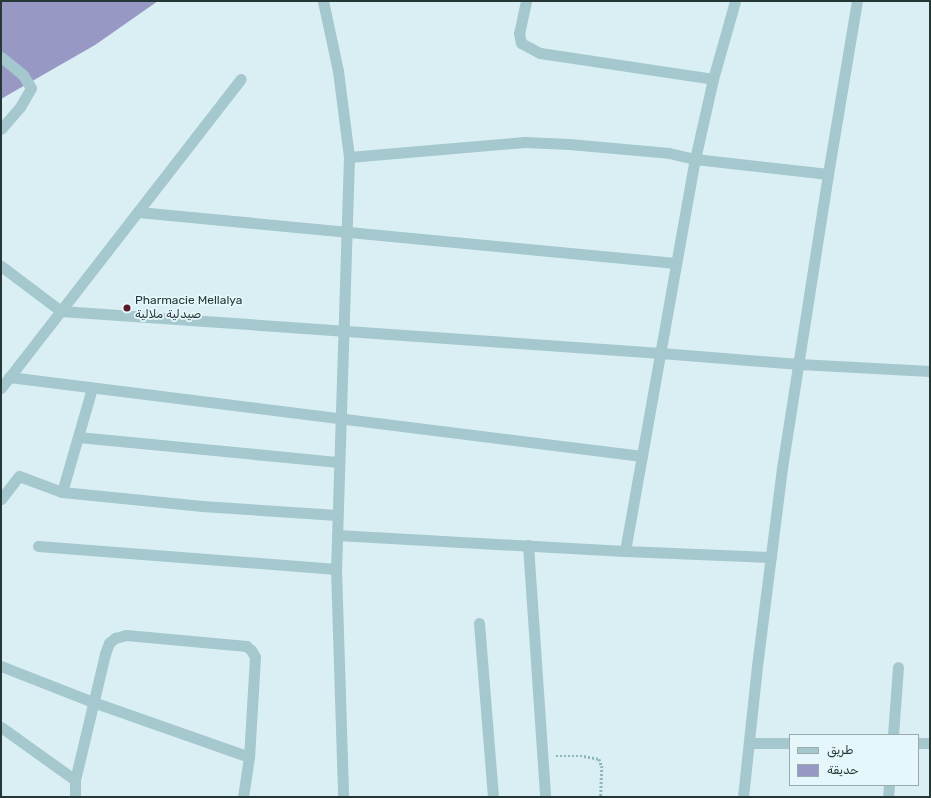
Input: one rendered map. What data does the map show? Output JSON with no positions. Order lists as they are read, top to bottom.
{
  "places": ["Pharmacie Mellalya صيدلية ملالية"],
  "legend": ["طريق", "حديقة"]
}
